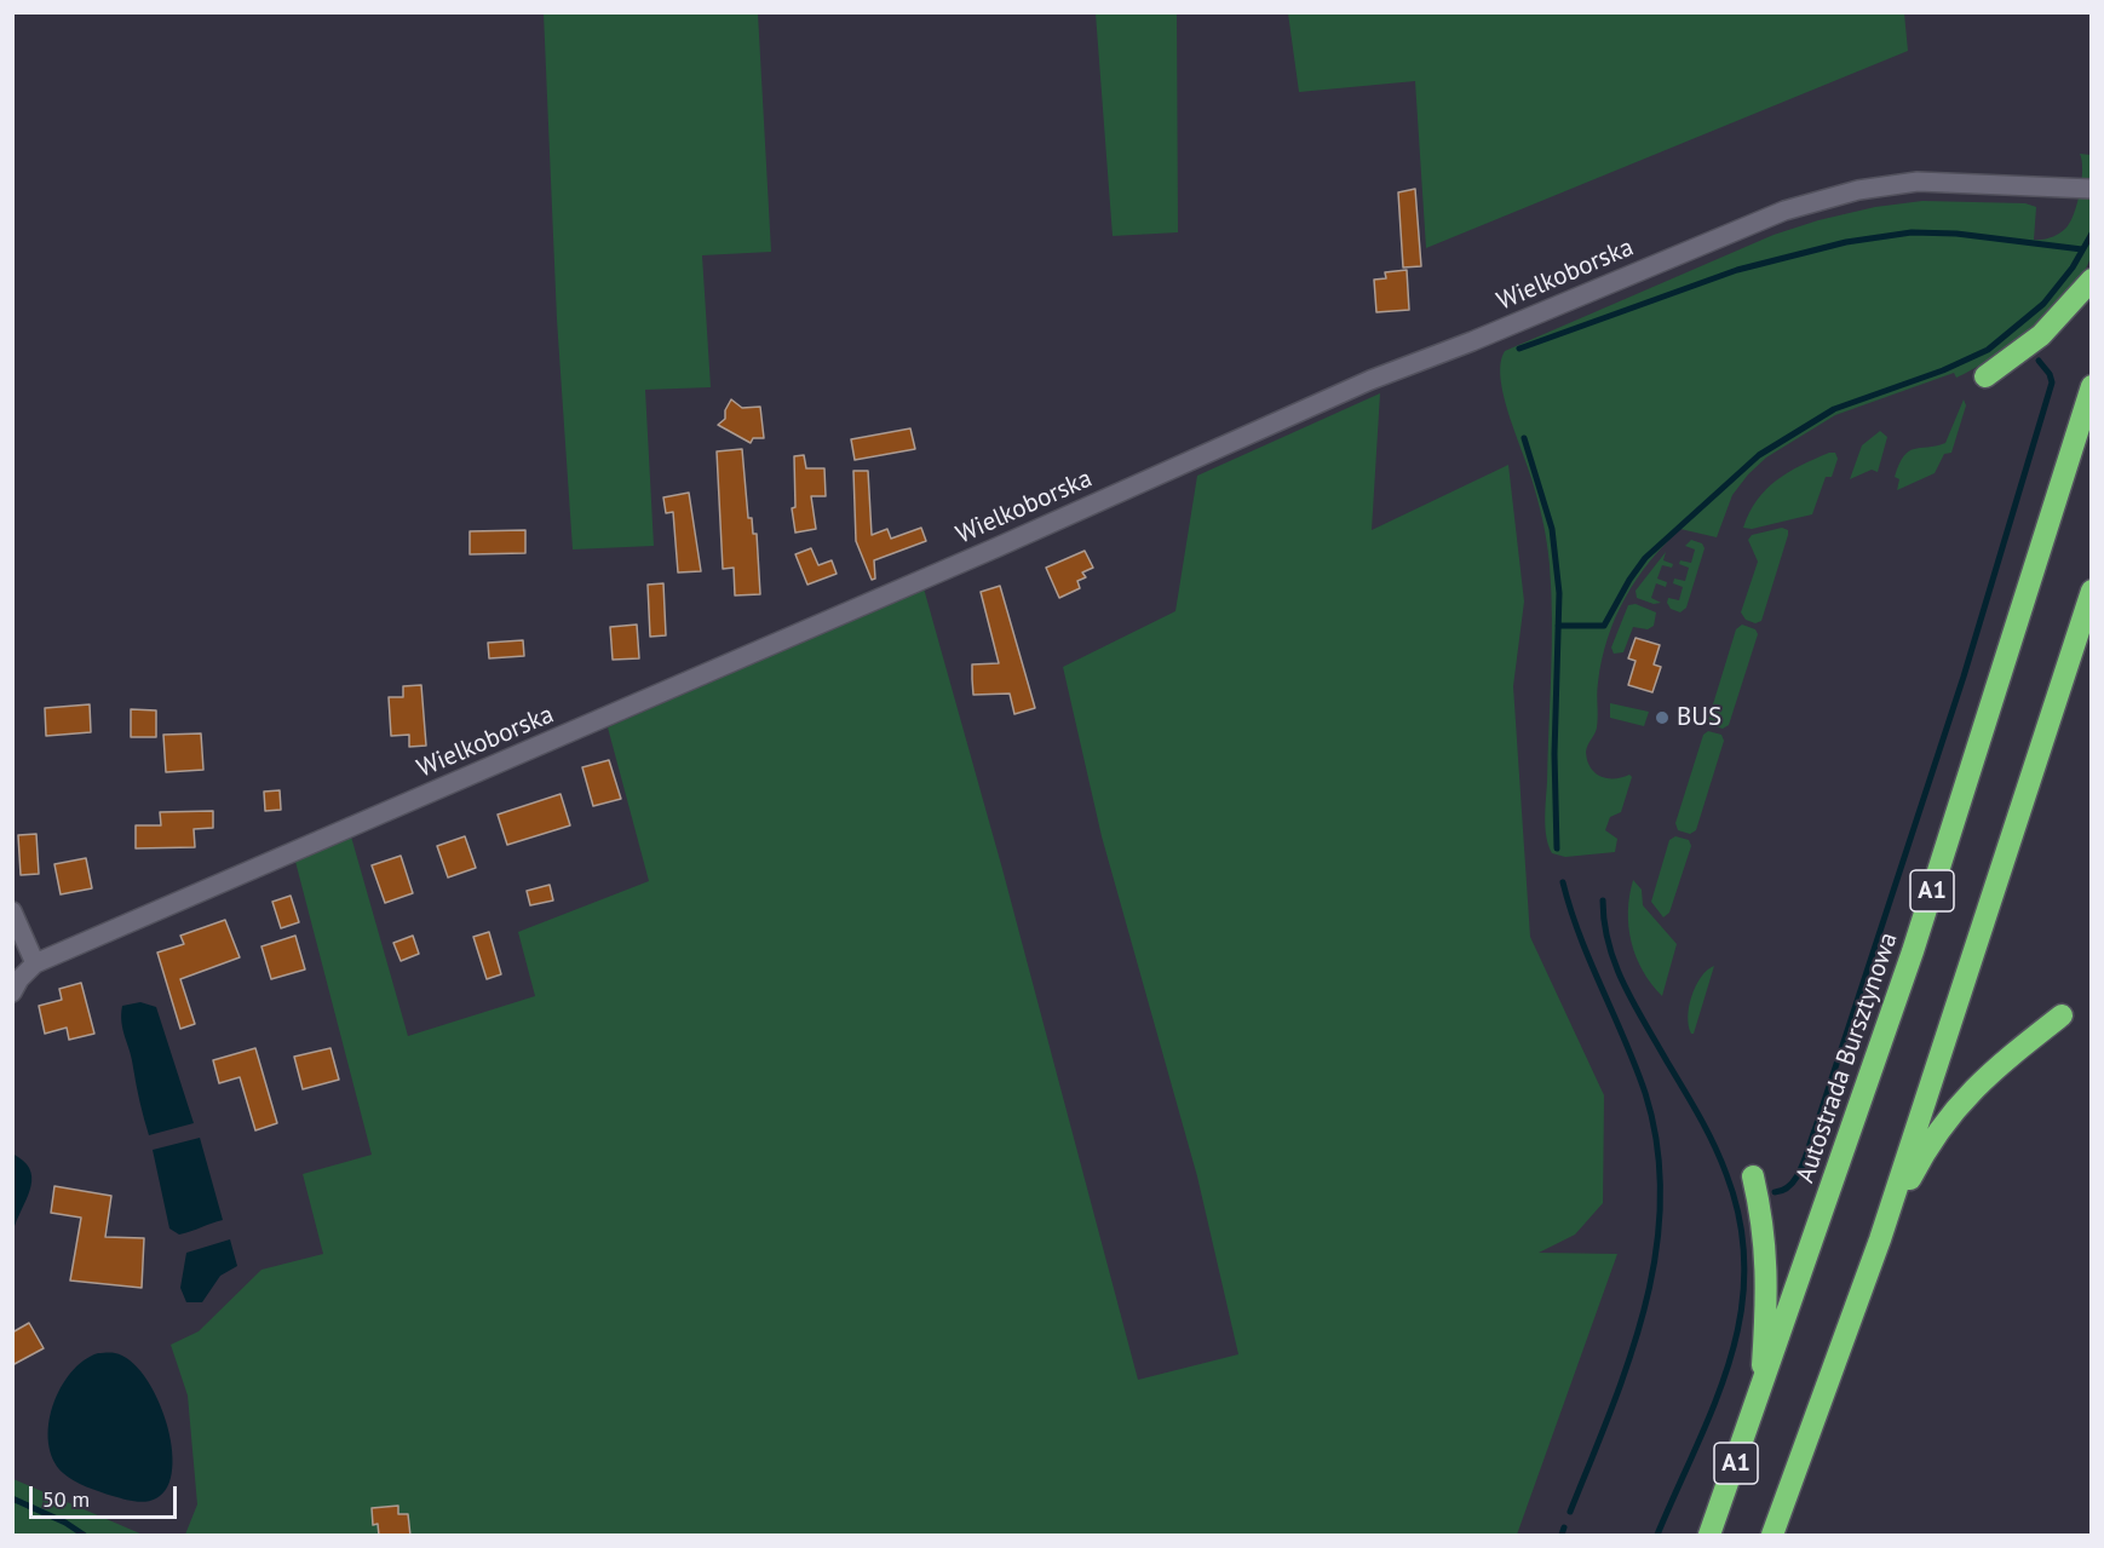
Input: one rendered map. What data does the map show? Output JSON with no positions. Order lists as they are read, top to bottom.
{
  "streets": {
    "highway": ["A1", "Autostrada Bursztynowa"],
    "street": ["Wielkoborska"]
  },
  "places": ["BUS"],
  "scale_bar": "50 m"
}
